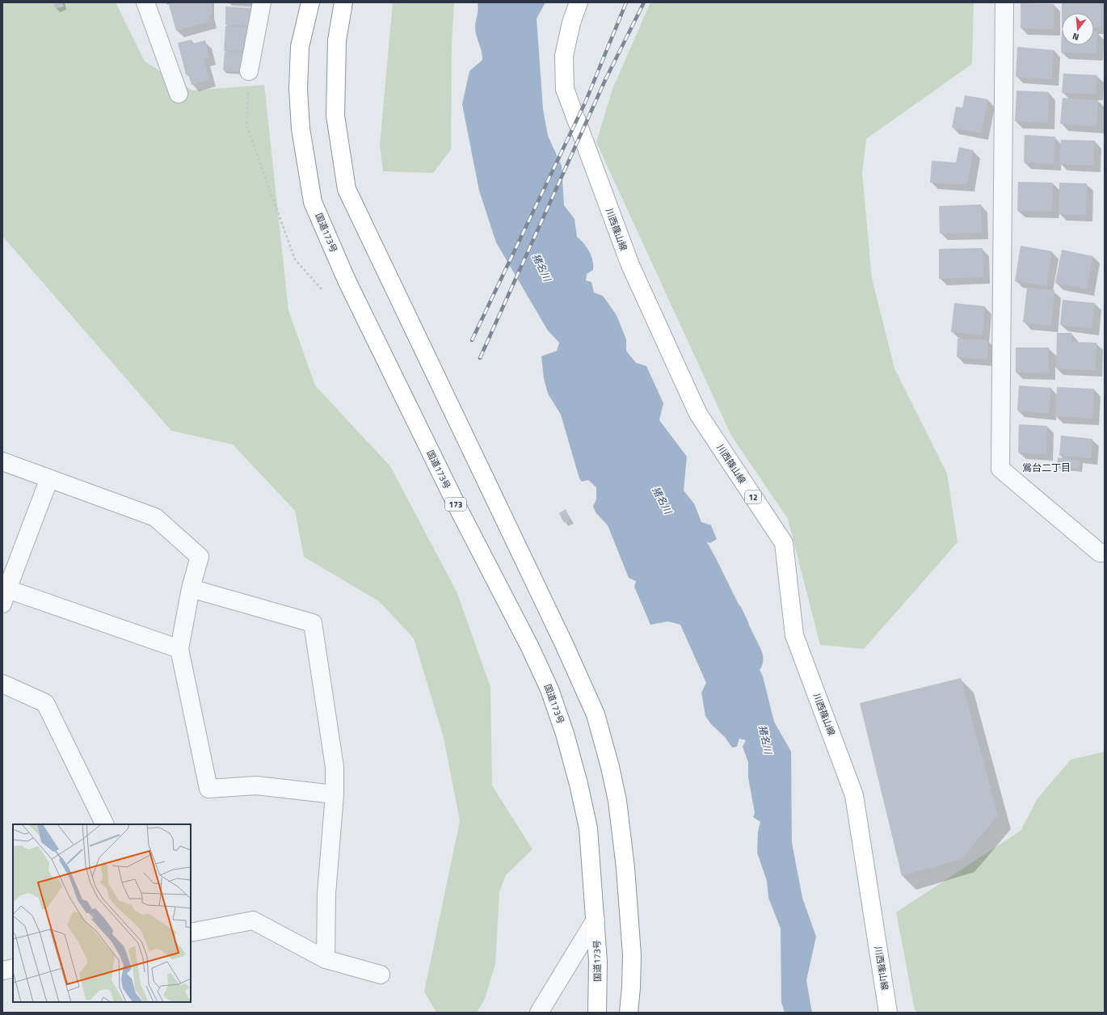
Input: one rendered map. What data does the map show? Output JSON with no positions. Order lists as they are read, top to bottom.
{
  "streets": {
    "main road": [
      "川西篠山線",
      "国道173号",
      "12",
      "173"
    ]
  },
  "districts": ["鴬台二丁目"],
  "water": ["猪名川"],
  "north": "bottom"
}
